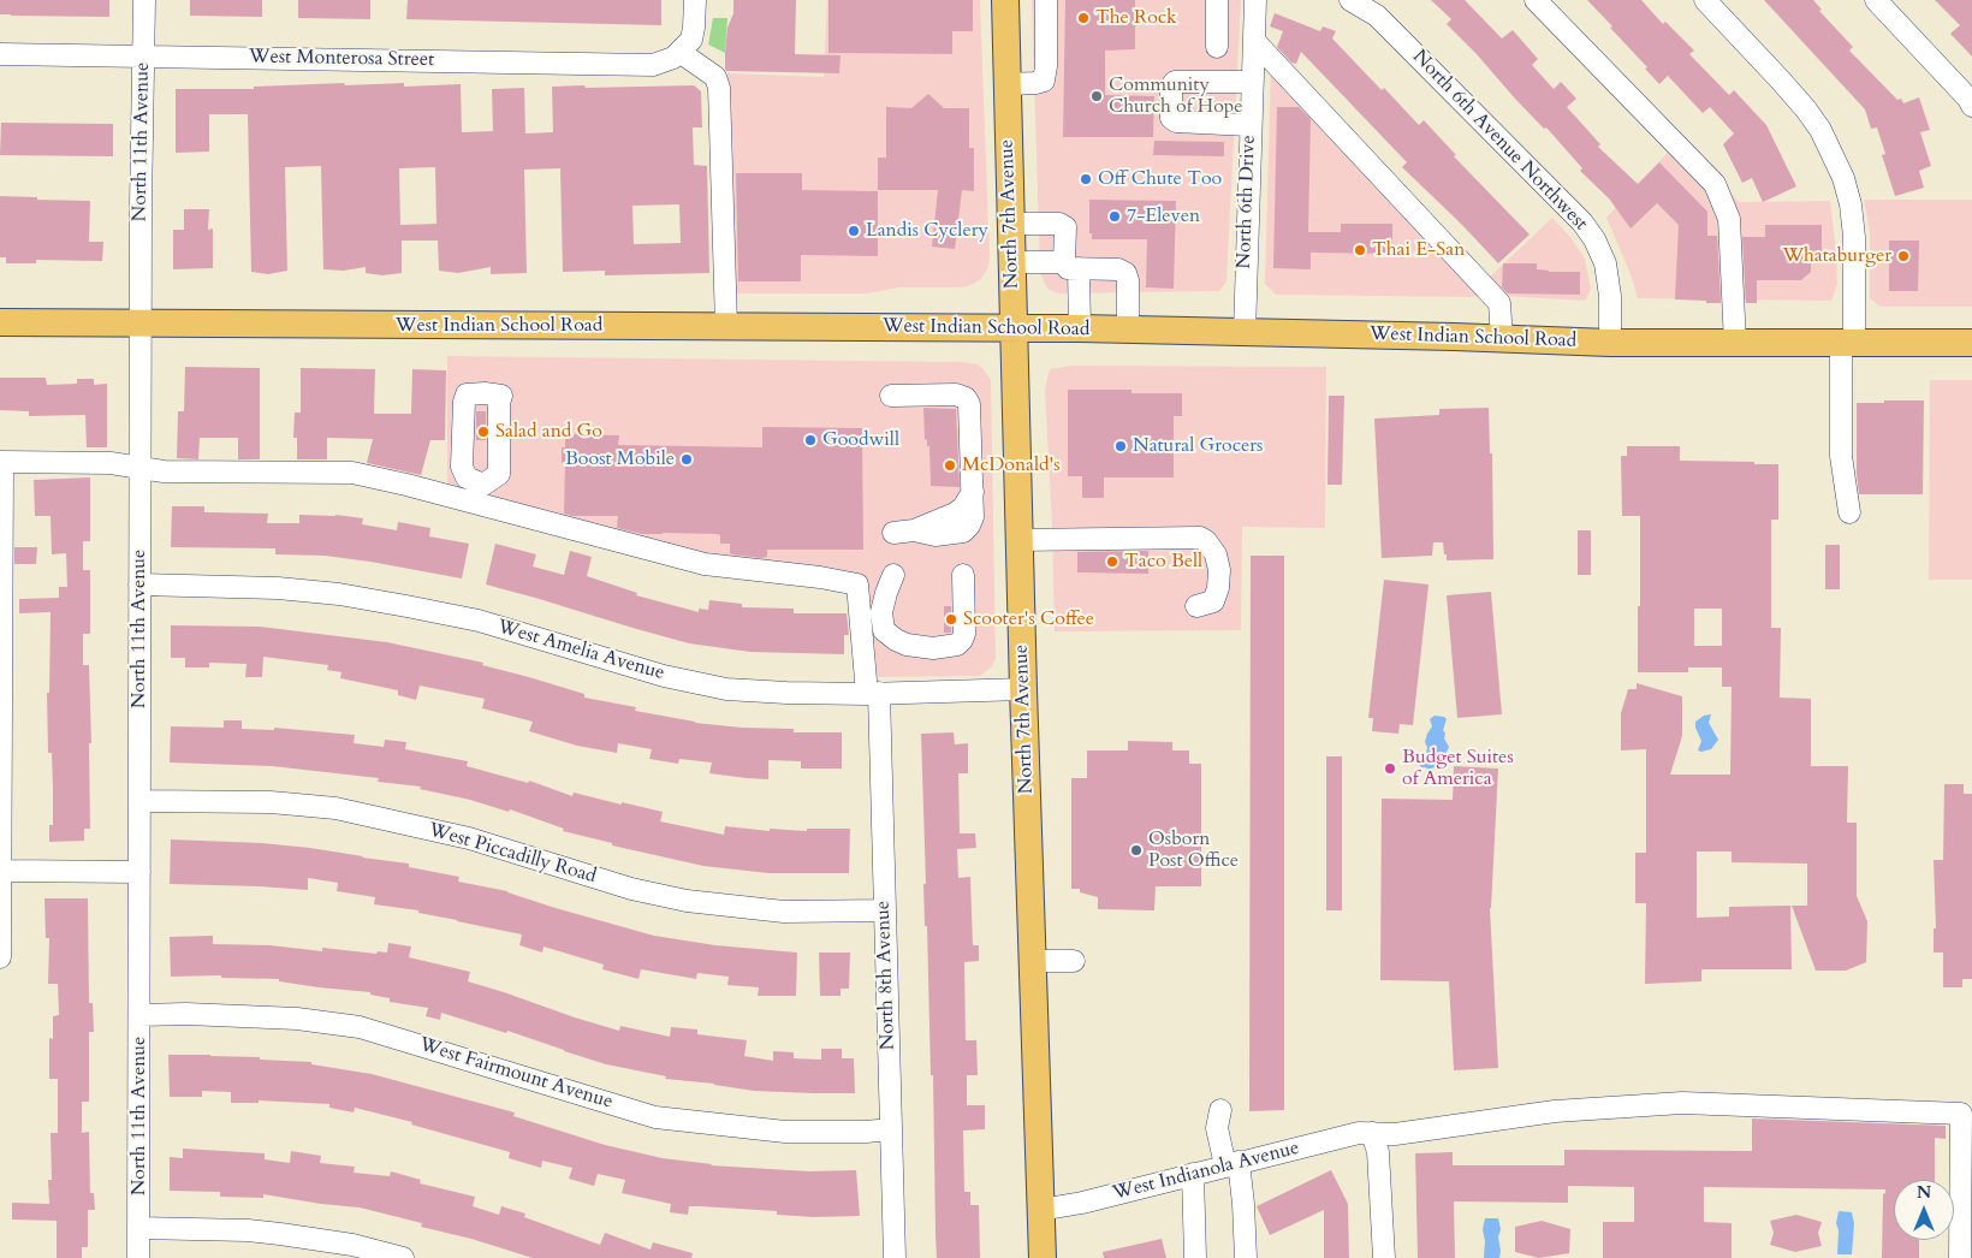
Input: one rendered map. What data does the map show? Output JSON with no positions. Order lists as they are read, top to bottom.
{
  "streets": {
    "main road": ["North 7th Avenue", "West Indian School Road"],
    "street": [
      "West Monterosa Street",
      "North 6th Avenue Northwest",
      "North 11th Avenue",
      "North 6th Drive",
      "West Amelia Avenue",
      "West Piccadilly Road",
      "North 8th Avenue",
      "West Fairmount Avenue",
      "West Indianola Avenue"
    ]
  },
  "crossings": [
    ["West Monterosa Street", "North 11th Avenue"],
    ["North 6th Avenue Northwest", "West Indian School Road"],
    ["North 11th Avenue", "West Indian School Road"],
    ["North 11th Avenue", "West Amelia Avenue"],
    ["North 11th Avenue", "West Piccadilly Road"],
    ["North 11th Avenue", "North 8th Avenue"],
    ["North 11th Avenue", "West Fairmount Avenue"],
    ["North 6th Drive", "West Indian School Road"],
    ["North 7th Avenue", "West Indian School Road"],
    ["North 7th Avenue", "West Amelia Avenue"],
    ["North 7th Avenue", "West Indianola Avenue"],
    ["West Amelia Avenue", "North 8th Avenue"],
    ["West Piccadilly Road", "North 8th Avenue"],
    ["North 8th Avenue", "West Fairmount Avenue"]
  ],
  "places": [
    "The Rock",
    "Community Church of Hope",
    "Off Chute Too",
    "7-Eleven",
    "Landis Cyclery",
    "Thai E-San",
    "Whataburger",
    "Salad and Go",
    "Goodwill",
    "Natural Grocers",
    "Boost Mobile",
    "McDonald's",
    "Taco Bell",
    "Scooter's Coffee",
    "Budget Suites of America",
    "Osborn Post Office"
  ],
  "north": "top"
}
